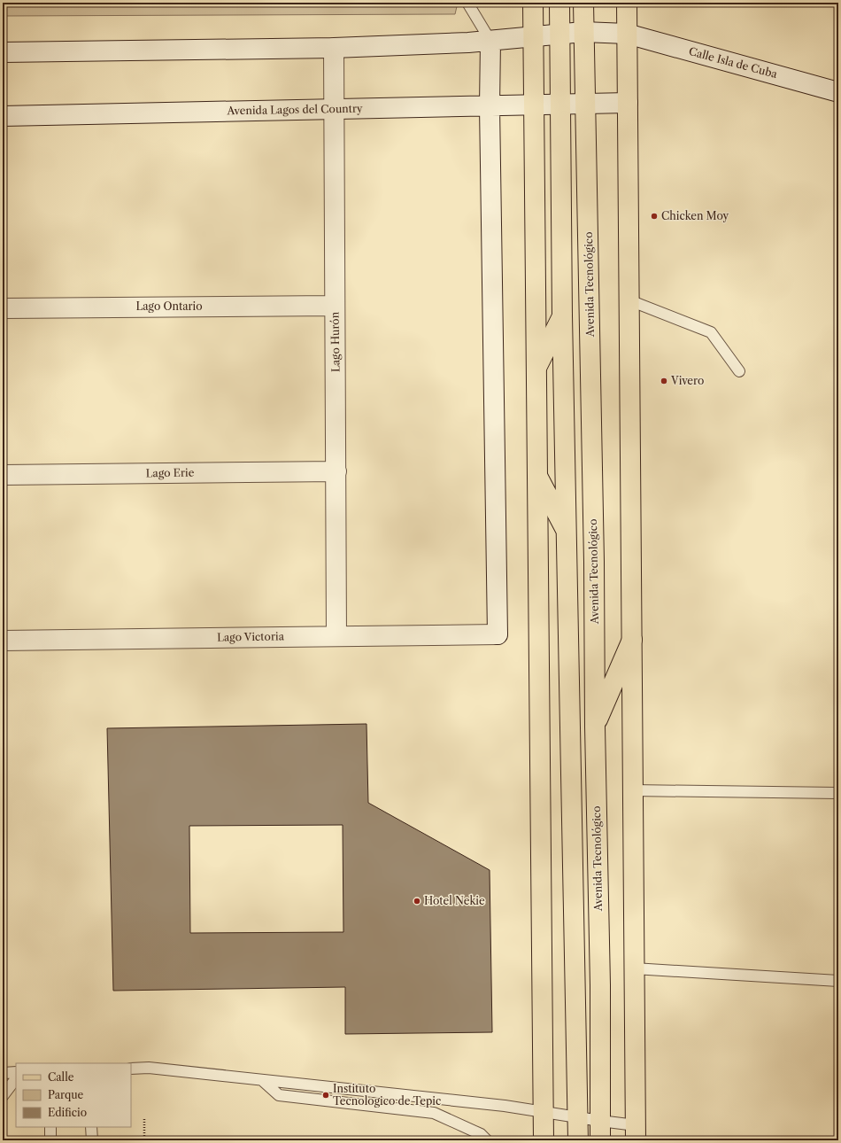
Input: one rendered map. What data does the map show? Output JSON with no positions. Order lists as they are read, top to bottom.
{
  "streets": {
    "main road": ["Avenida Tecnológico"],
    "street": [
      "Calle Isla de Cuba",
      "Avenida Lagos del Country",
      "Lago Ontario",
      "Lago Hurón",
      "Lago Erie",
      "Lago Victoria"
    ]
  },
  "crossings": [
    ["Calle Isla de Cuba", "Avenida Tecnológico"],
    ["Avenida Lagos del Country", "Avenida Tecnológico"],
    ["Avenida Lagos del Country", "Lago Hurón"],
    ["Avenida Lagos del Country", "Lago Victoria"],
    ["Lago Ontario", "Lago Hurón"],
    ["Lago Hurón", "Lago Erie"],
    ["Lago Hurón", "Lago Victoria"]
  ],
  "places": [
    "Chicken Moy",
    "Vivero",
    "Hotel Nekie",
    "Instituto Tecnologico de Tepic"
  ],
  "legend": ["Calle", "Parque", "Edificio"]
}
